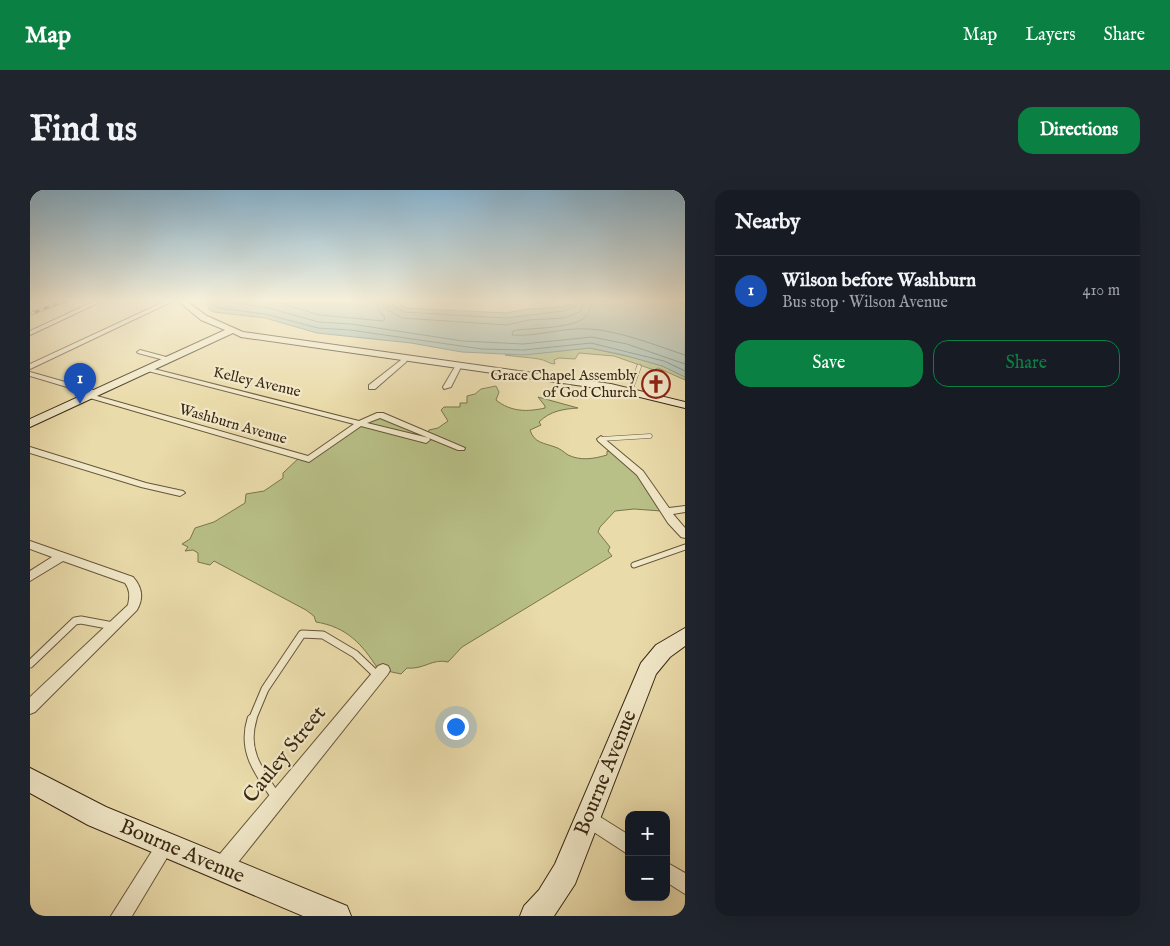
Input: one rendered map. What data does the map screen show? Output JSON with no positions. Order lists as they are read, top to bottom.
{
  "streets": {
    "main road": ["Bourne Avenue"],
    "street": ["Kelley Avenue", "Washburn Avenue", "Cauley Street"]
  },
  "crossings": [
    ["Kelley Avenue", "Washburn Avenue"],
    ["Cauley Street", "Bourne Avenue"]
  ],
  "places": {
    "church": ["Grace Chapel Assembly of God Church"]
  },
  "page": {
    "header": "Map",
    "nav": ["Map", "Layers", "Share"],
    "buttons": [
      "Directions",
      ["Save", "Share"]
    ],
    "title": "Find us",
    "heading": "Nearby",
    "list": [
      {
        "mark": "1",
        "name": "Wilson before Washburn",
        "note": "Bus stop · Wilson Avenue",
        "value": "410 m"
      }
    ],
    "pins": "1",
    "map_buttons": ["+", "−"]
  }
}
